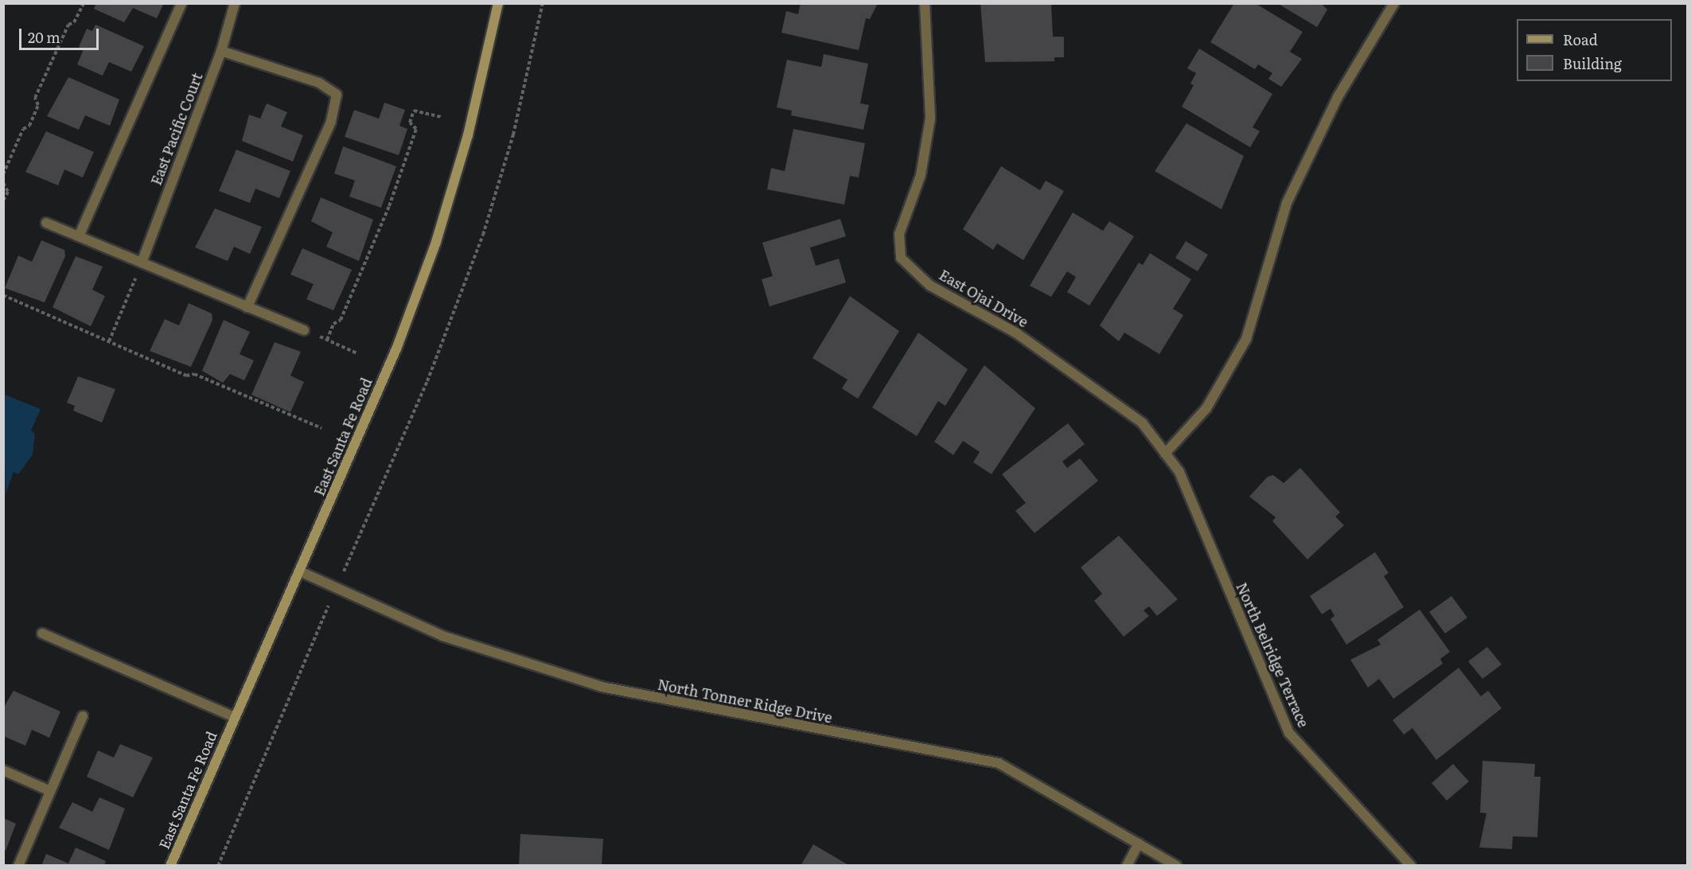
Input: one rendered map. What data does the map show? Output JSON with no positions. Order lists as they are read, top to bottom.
{
  "streets": {
    "street": [
      "East Pacific Court",
      "East Ojai Drive",
      "East Santa Fe Road",
      "North Belridge Terrace",
      "North Tonner Ridge Drive"
    ]
  },
  "crossings": [
    ["East Ojai Drive", "North Belridge Terrace"],
    ["East Santa Fe Road", "North Tonner Ridge Drive"]
  ],
  "legend": ["Road", "Building"],
  "scale_bar": "20 m"
}
